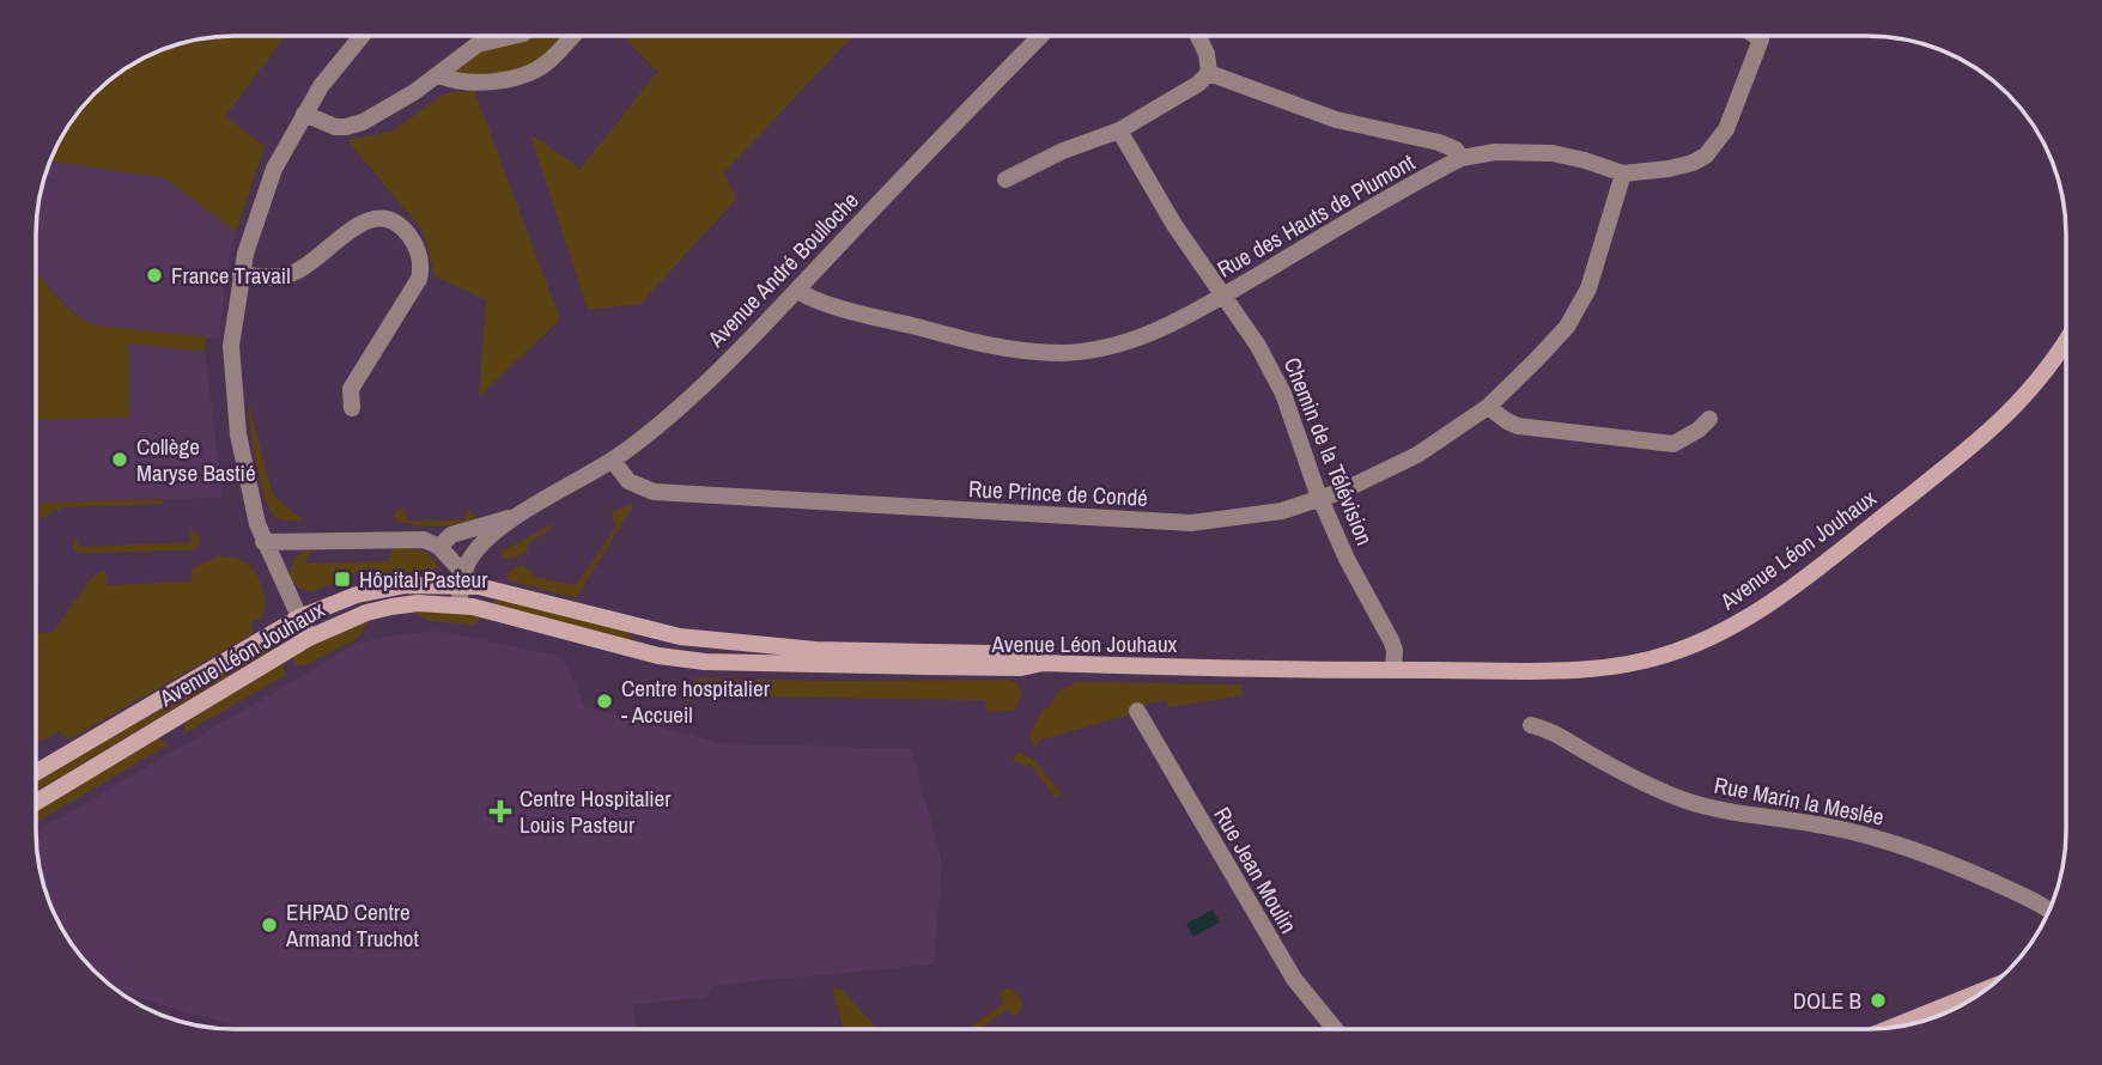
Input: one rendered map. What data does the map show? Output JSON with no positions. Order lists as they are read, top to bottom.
{
  "streets": {
    "main road": ["Avenue Léon Jouhaux"],
    "street": [
      "Rue des Hauts de Plumont",
      "Avenue André Boulloche",
      "Chemin de la Télévision",
      "Rue Prince de Condé",
      "Rue Marin la Meslée",
      "Rue Jean Moulin"
    ]
  },
  "crossings": [
    ["Rue des Hauts de Plumont", "Avenue André Boulloche"],
    ["Rue des Hauts de Plumont", "Chemin de la Télévision"],
    ["Rue des Hauts de Plumont", "Rue Prince de Condé"],
    ["Avenue André Boulloche", "Rue Prince de Condé"],
    ["Chemin de la Télévision", "Rue Prince de Condé"],
    ["Chemin de la Télévision", "Avenue Léon Jouhaux"]
  ],
  "places": {
    "other": [
      "France Travail",
      "Collège Maryse Bastié",
      "Centre hospitalier - Accueil",
      "EHPAD Centre Armand Truchot",
      "DOLE B"
    ],
    "transit": ["Hôpital Pasteur"],
    "health": ["Centre Hospitalier Louis Pasteur"]
  }
}
